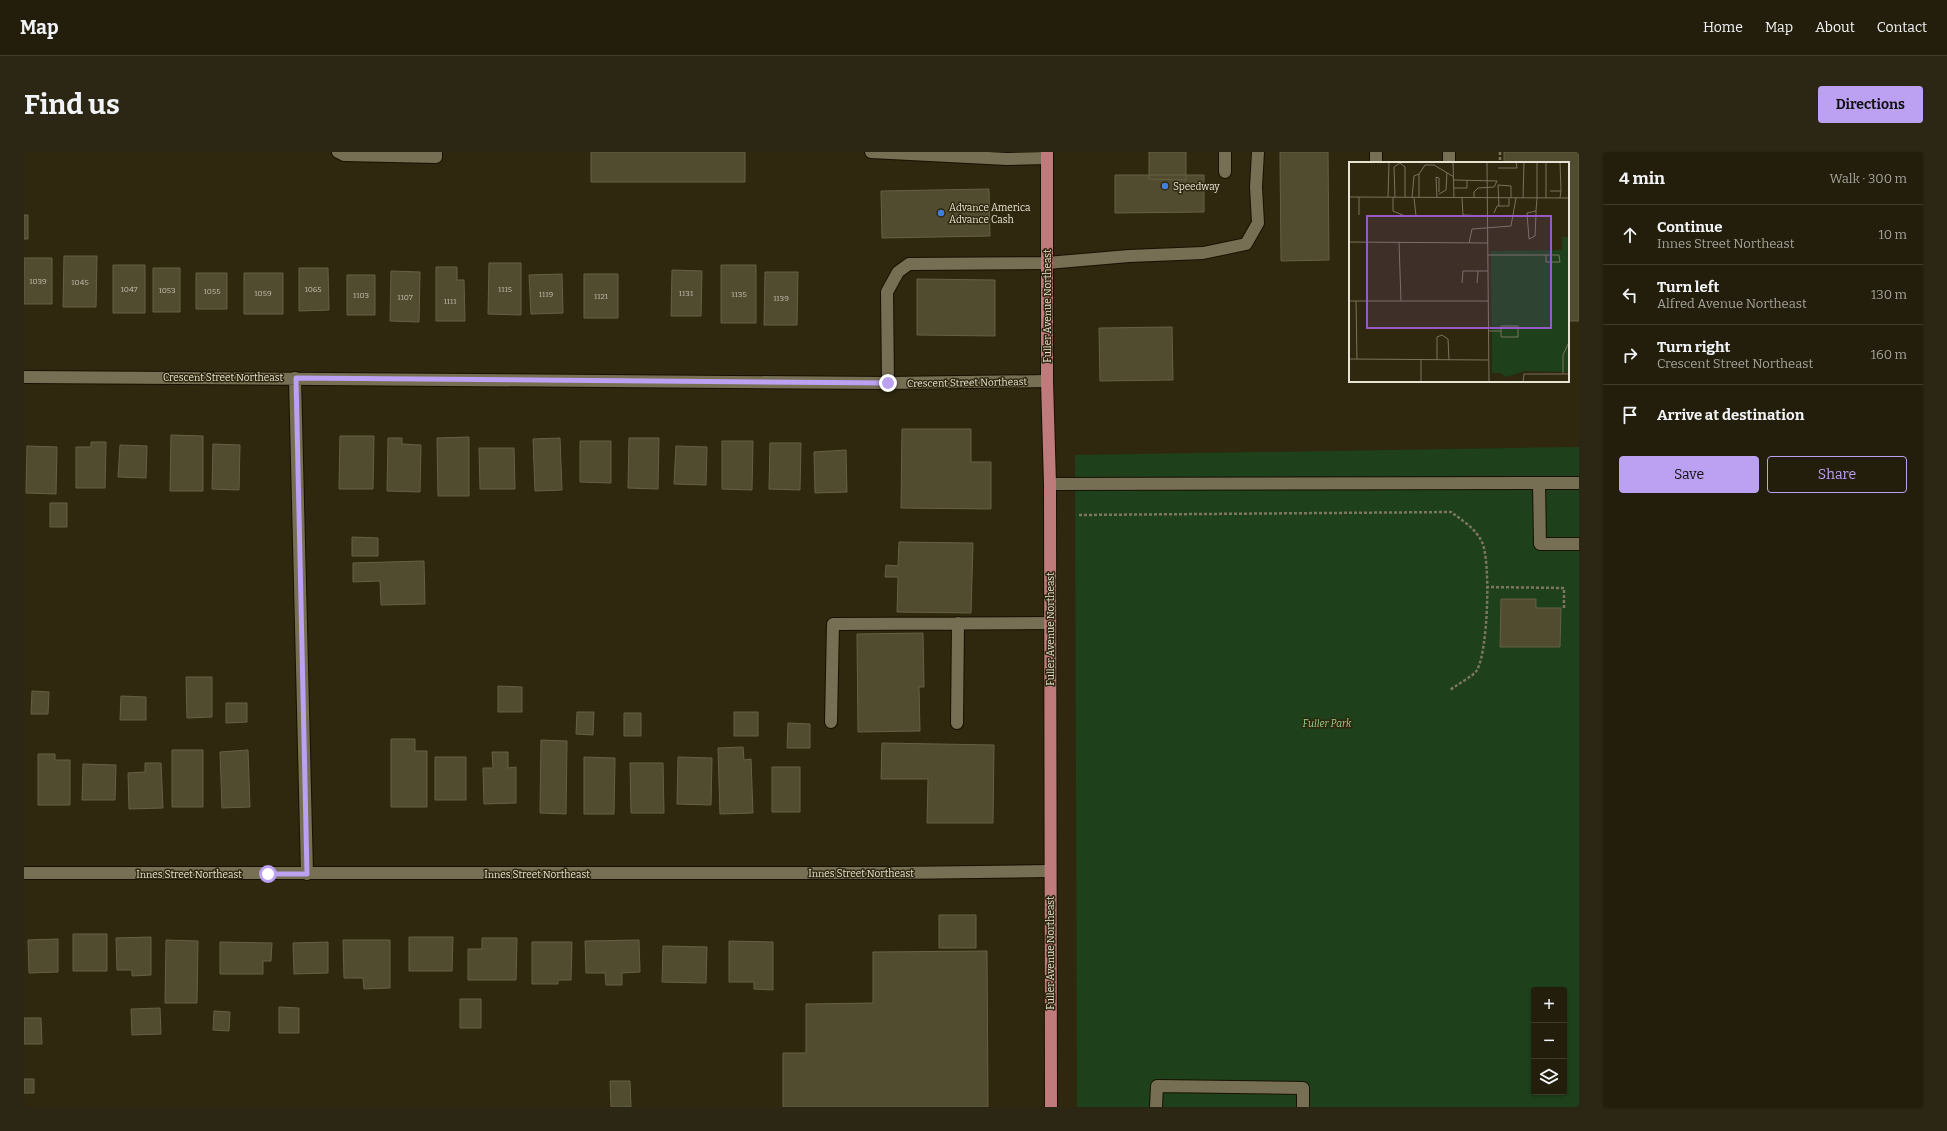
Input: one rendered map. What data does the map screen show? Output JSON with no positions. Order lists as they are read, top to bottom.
{
  "streets": {
    "main road": ["Fuller Avenue Northeast"],
    "street": ["Crescent Street Northeast", "Innes Street Northeast"]
  },
  "crossings": [
    ["Fuller Avenue Northeast", "Crescent Street Northeast"],
    ["Fuller Avenue Northeast", "Innes Street Northeast"]
  ],
  "parks": ["Fuller Park"],
  "places": ["Speedway", "Advance America Advance Cash"],
  "house_numbers": [
    "1039",
    "1045",
    "1047",
    "1065",
    "1115",
    "1053",
    "1055",
    "1059",
    "1131",
    "1119",
    "1135",
    "1103",
    "1121",
    "1107",
    "1139",
    "1111"
  ],
  "page": {
    "header": "Map",
    "nav": [
      "Home",
      "Map",
      "About",
      "Contact"
    ],
    "buttons": [
      "Directions",
      ["Save", "Share"]
    ],
    "title": "Find us",
    "heading": ["4 min", "Walk · 300 m"],
    "list": [
      ["Continue", "Innes Street Northeast", "10 m"],
      ["Turn left", "Alfred Avenue Northeast", "130 m"],
      ["Turn right", "Crescent Street Northeast", "160 m"],
      "Arrive at destination"
    ],
    "map_buttons": ["+", "−"]
  }
}
